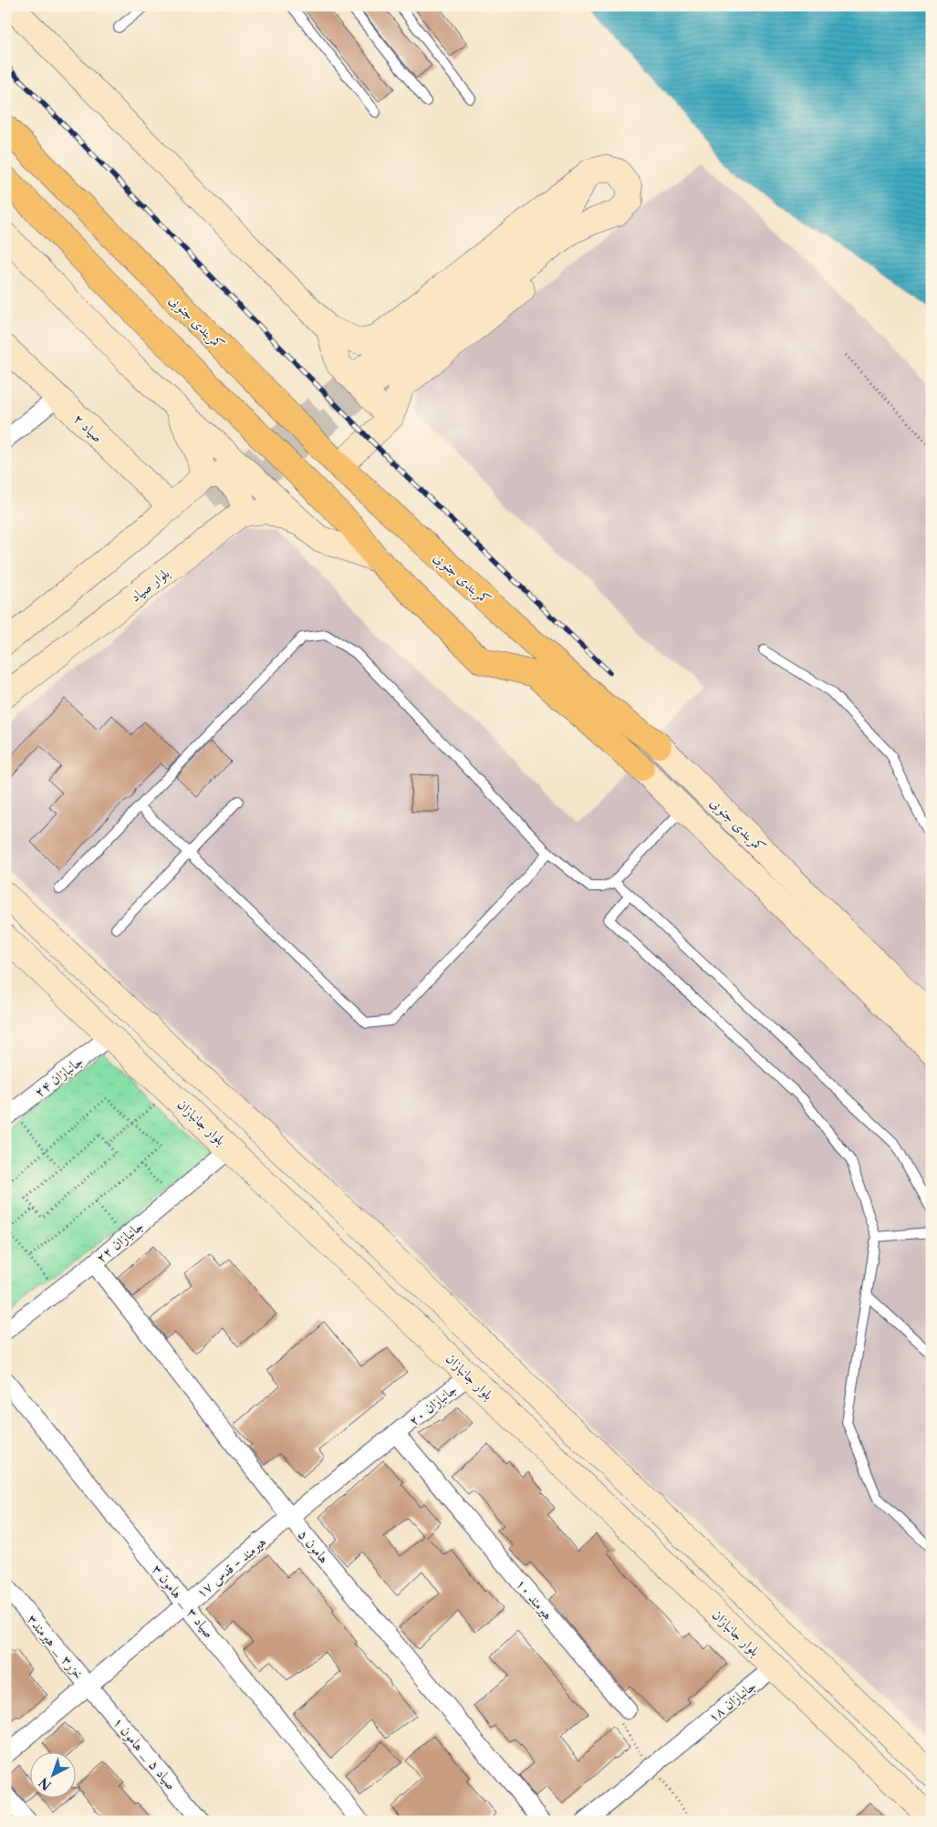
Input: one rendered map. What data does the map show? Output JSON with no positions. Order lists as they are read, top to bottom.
{
  "streets": {
    "highway": ["کمربندی جنوبی"],
    "main road": ["صیاد ۲", "بلوار صیاد", "بلوار جانبازان"],
    "street": [
      "جانبازان ۲۴",
      "جانبازان ۲۲",
      "جانبازان ۲۰",
      "هامون ۵",
      "هیرمند - قدس ۱۷",
      "هیرمند ۱۰",
      "صیاد ۳ _ هامون ۳",
      "خزر۳ _ هیرمند۳",
      "جانبازان ۱۸",
      "صیاد ۵ _ هامون ۱"
    ]
  },
  "crossings": [
    ["جانبازان ۲۴", "بلوار جانبازان"],
    ["بلوار جانبازان", "جانبازان ۲۲"],
    ["بلوار جانبازان", "جانبازان ۲۰"],
    ["بلوار جانبازان", "جانبازان ۱۸"],
    ["جانبازان ۲۲", "هامون ۵"],
    ["جانبازان ۲۰", "هیرمند - قدس ۱۷"],
    ["جانبازان ۲۰", "هیرمند ۱۰"],
    ["هامون ۵", "هیرمند - قدس ۱۷"],
    ["هیرمند - قدس ۱۷", "هیرمند ۱۰"],
    ["هیرمند - قدس ۱۷", "صیاد ۳ _ هامون ۳"],
    ["هیرمند - قدس ۱۷", "خزر۳ _ هیرمند۳"],
    ["هیرمند - قدس ۱۷", "صیاد ۵ _ هامون ۱"],
    ["خزر۳ _ هیرمند۳", "صیاد ۵ _ هامون ۱"]
  ],
  "north": "bottom left"
}
